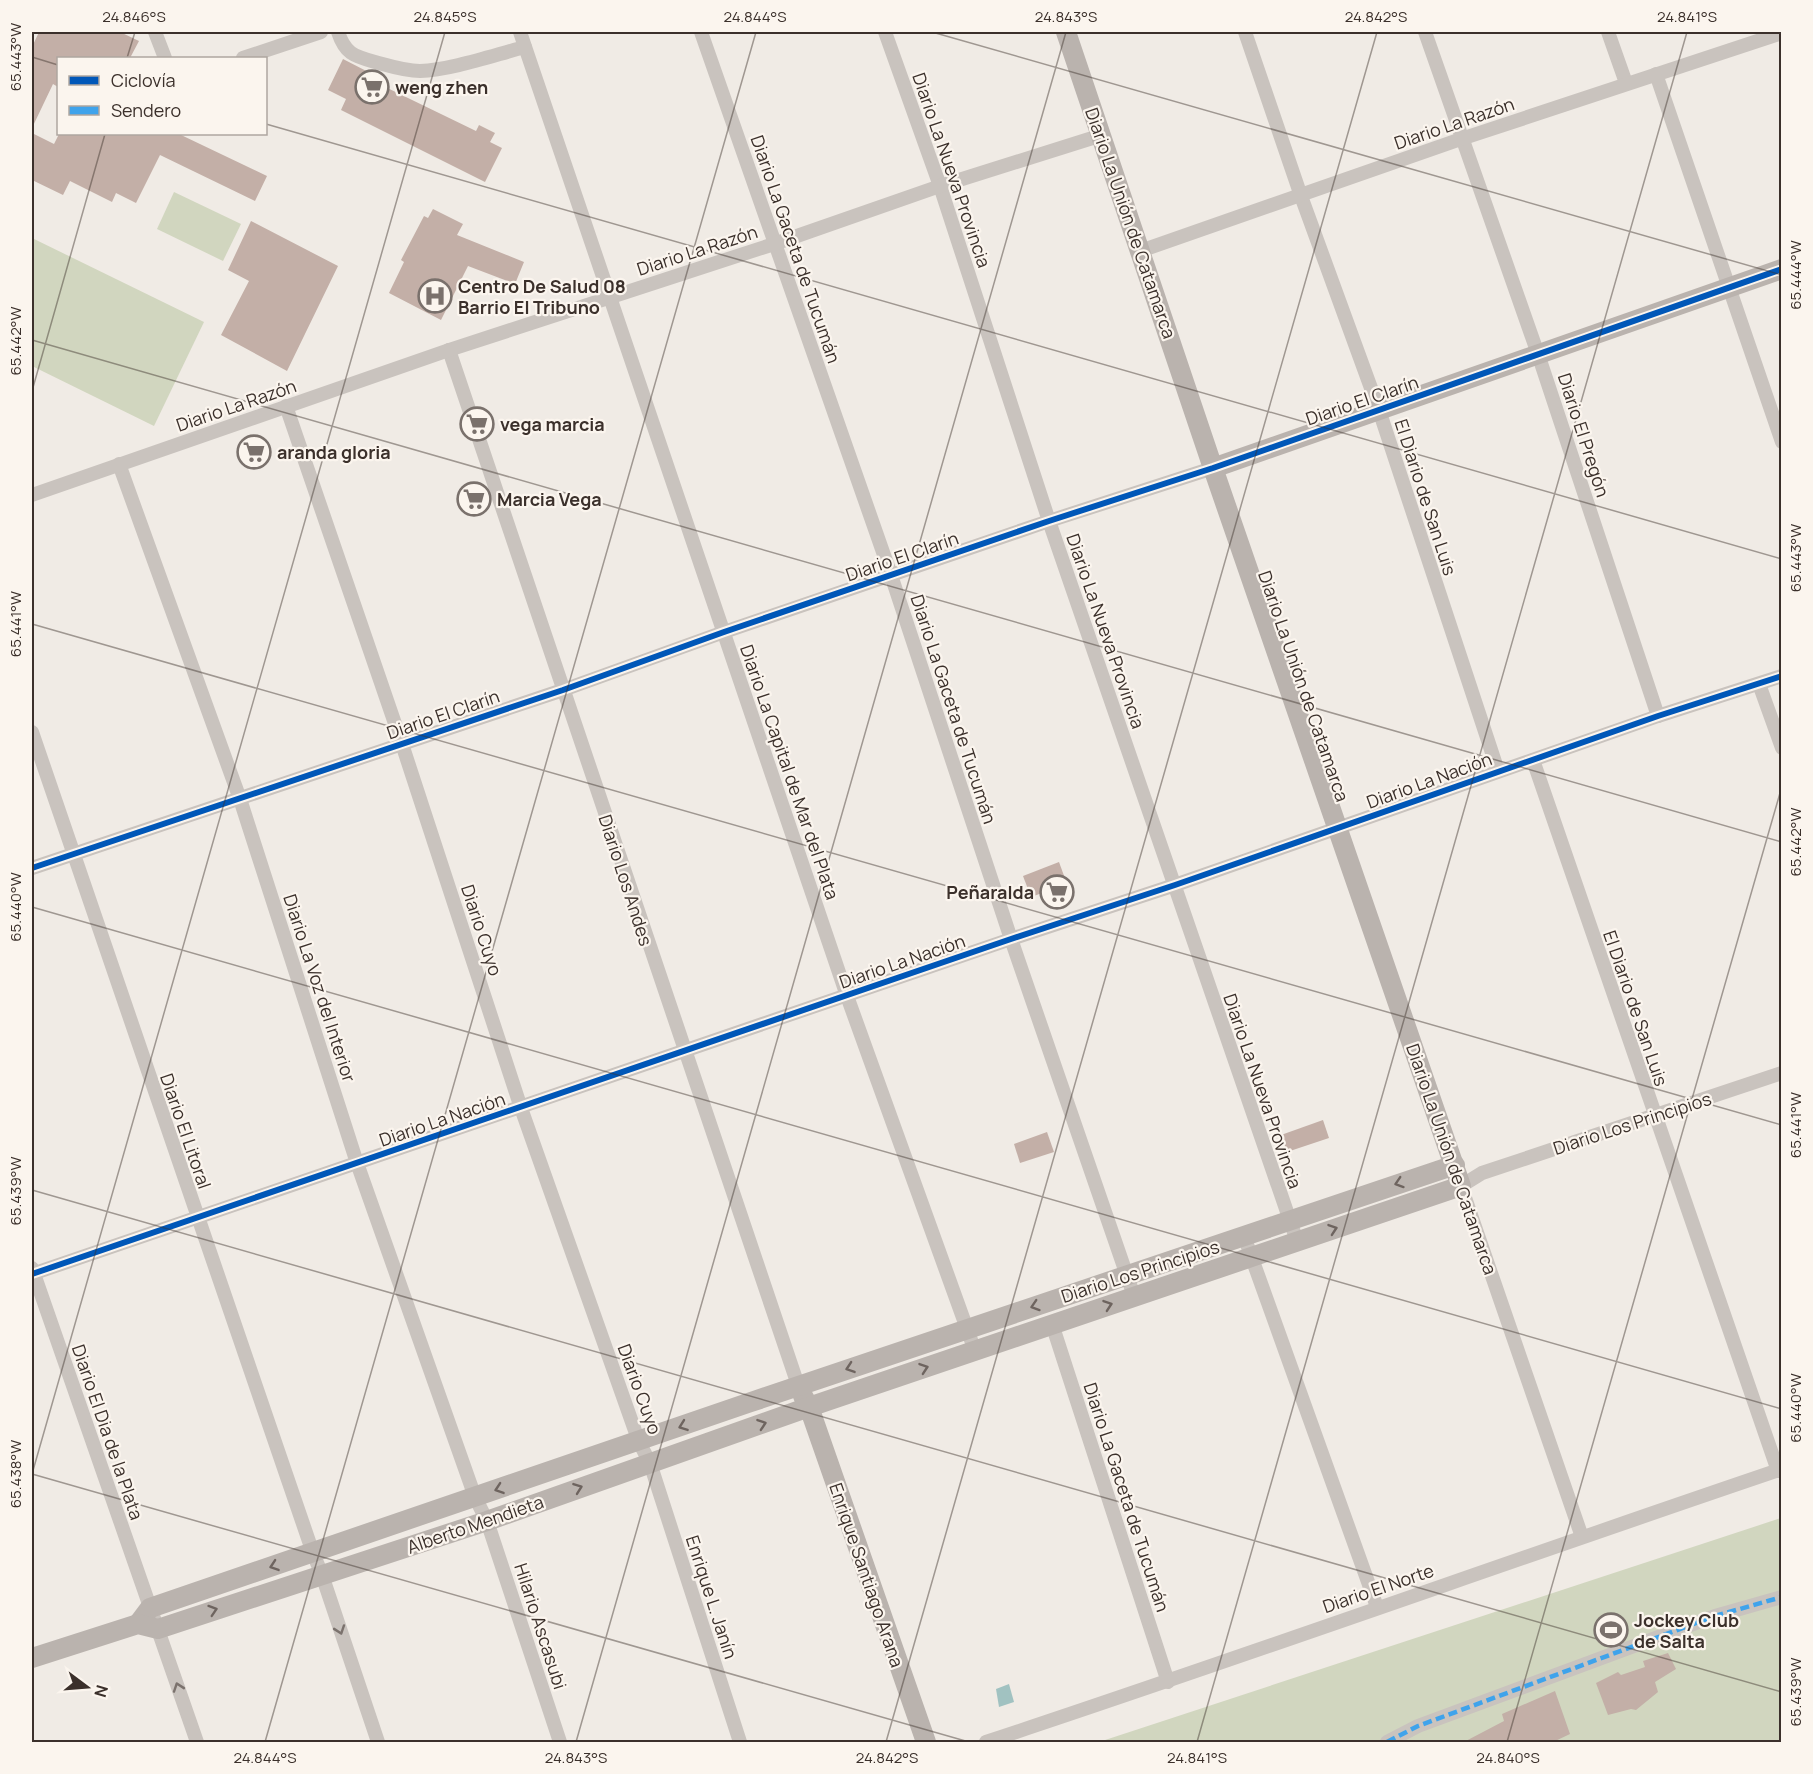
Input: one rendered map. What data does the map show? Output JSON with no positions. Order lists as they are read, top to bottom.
{
  "streets": {
    "street": [
      "Diario La Razón",
      "Diario La Nueva Provincia",
      "Diario La Unión de Catamarca",
      "Diario La Gaceta de Tucumán",
      "Diario El Clarín",
      "Diario El Pregón",
      "El Diario de San Luis",
      "Diario La Capital de Mar del Plata",
      "Diario La Nación",
      "Diario Los Andes",
      "Diario Cuyo",
      "Diario La Voz del Interior",
      "Diario Los Principios",
      "Diario El Litoral",
      "Diario El Dia de la Plata",
      "Alberto Mendieta",
      "Enrique Santiago Arana",
      "Diario El Norte",
      "Enrique L. Janín",
      "Hilario Ascasubi"
    ]
  },
  "crossings": [
    ["Diario La Razón", "Diario La Nueva Provincia"],
    ["Diario La Razón", "Diario La Unión de Catamarca"],
    ["Diario La Razón", "Diario La Gaceta de Tucumán"],
    ["Diario La Razón", "Diario El Pregón"],
    ["Diario La Razón", "El Diario de San Luis"],
    ["Diario La Razón", "Diario La Capital de Mar del Plata"],
    ["Diario La Razón", "Diario Los Andes"],
    ["Diario La Razón", "Diario Cuyo"],
    ["Diario La Razón", "Diario La Voz del Interior"],
    ["Diario La Nueva Provincia", "Diario El Clarín"],
    ["Diario La Nueva Provincia", "Diario La Nación"],
    ["Diario La Nueva Provincia", "Diario Los Principios"],
    ["Diario La Unión de Catamarca", "Diario El Clarín"],
    ["Diario La Unión de Catamarca", "Diario La Nación"],
    ["Diario La Unión de Catamarca", "Diario Los Principios"],
    ["Diario La Unión de Catamarca", "Diario El Norte"],
    ["Diario La Gaceta de Tucumán", "Diario El Clarín"],
    ["Diario La Gaceta de Tucumán", "Diario La Nación"],
    ["Diario La Gaceta de Tucumán", "Diario Los Principios"],
    ["Diario La Gaceta de Tucumán", "Diario El Norte"],
    ["Diario El Clarín", "Diario El Pregón"],
    ["Diario El Clarín", "El Diario de San Luis"],
    ["Diario El Clarín", "Diario La Capital de Mar del Plata"],
    ["Diario El Clarín", "Diario Los Andes"],
    ["Diario El Clarín", "Diario Cuyo"],
    ["Diario El Clarín", "Diario La Voz del Interior"],
    ["Diario El Clarín", "Diario El Litoral"],
    ["Diario El Pregón", "Diario La Nación"],
    ["El Diario de San Luis", "Diario La Nación"],
    ["El Diario de San Luis", "Diario Los Principios"],
    ["El Diario de San Luis", "Diario El Norte"],
    ["Diario La Capital de Mar del Plata", "Diario La Nación"],
    ["Diario La Capital de Mar del Plata", "Diario Los Principios"],
    ["Diario La Nación", "Diario Los Andes"],
    ["Diario La Nación", "Diario Cuyo"],
    ["Diario La Nación", "Diario La Voz del Interior"],
    ["Diario La Nación", "Diario El Litoral"],
    ["Diario La Nación", "Diario El Dia de la Plata"],
    ["Diario Los Andes", "Diario Los Principios"],
    ["Diario Los Andes", "Alberto Mendieta"],
    ["Diario Los Andes", "Enrique Santiago Arana"],
    ["Diario Cuyo", "Alberto Mendieta"],
    ["Diario Cuyo", "Enrique L. Janín"],
    ["Diario La Voz del Interior", "Alberto Mendieta"],
    ["Diario La Voz del Interior", "Hilario Ascasubi"],
    ["Diario Los Principios", "Alberto Mendieta"],
    ["Diario Los Principios", "Enrique Santiago Arana"],
    ["Diario El Litoral", "Alberto Mendieta"],
    ["Diario El Dia de la Plata", "Alberto Mendieta"],
    ["Alberto Mendieta", "Enrique Santiago Arana"],
    ["Alberto Mendieta", "Enrique L. Janín"],
    ["Alberto Mendieta", "Hilario Ascasubi"]
  ],
  "places": {
    "supermarket": [
      "weng zhen",
      "vega marcia",
      "aranda gloria",
      "Marcia Vega",
      "Peñaralda"
    ],
    "hospital": ["Centro De Salud 08 Barrio El Tribuno"],
    "sports": ["Jockey Club de Salta"]
  },
  "legend": ["Ciclovía", "Sendero"],
  "north": "right",
  "coordinates": [
    "24.846°S",
    "24.845°S",
    "24.844°S",
    "24.843°S",
    "24.842°S",
    "24.841°S",
    "65.443°W",
    "65.444°W",
    "65.442°W",
    "65.441°W",
    "65.440°W",
    "65.439°W",
    "65.438°W",
    "24.840°S"
  ]
}
